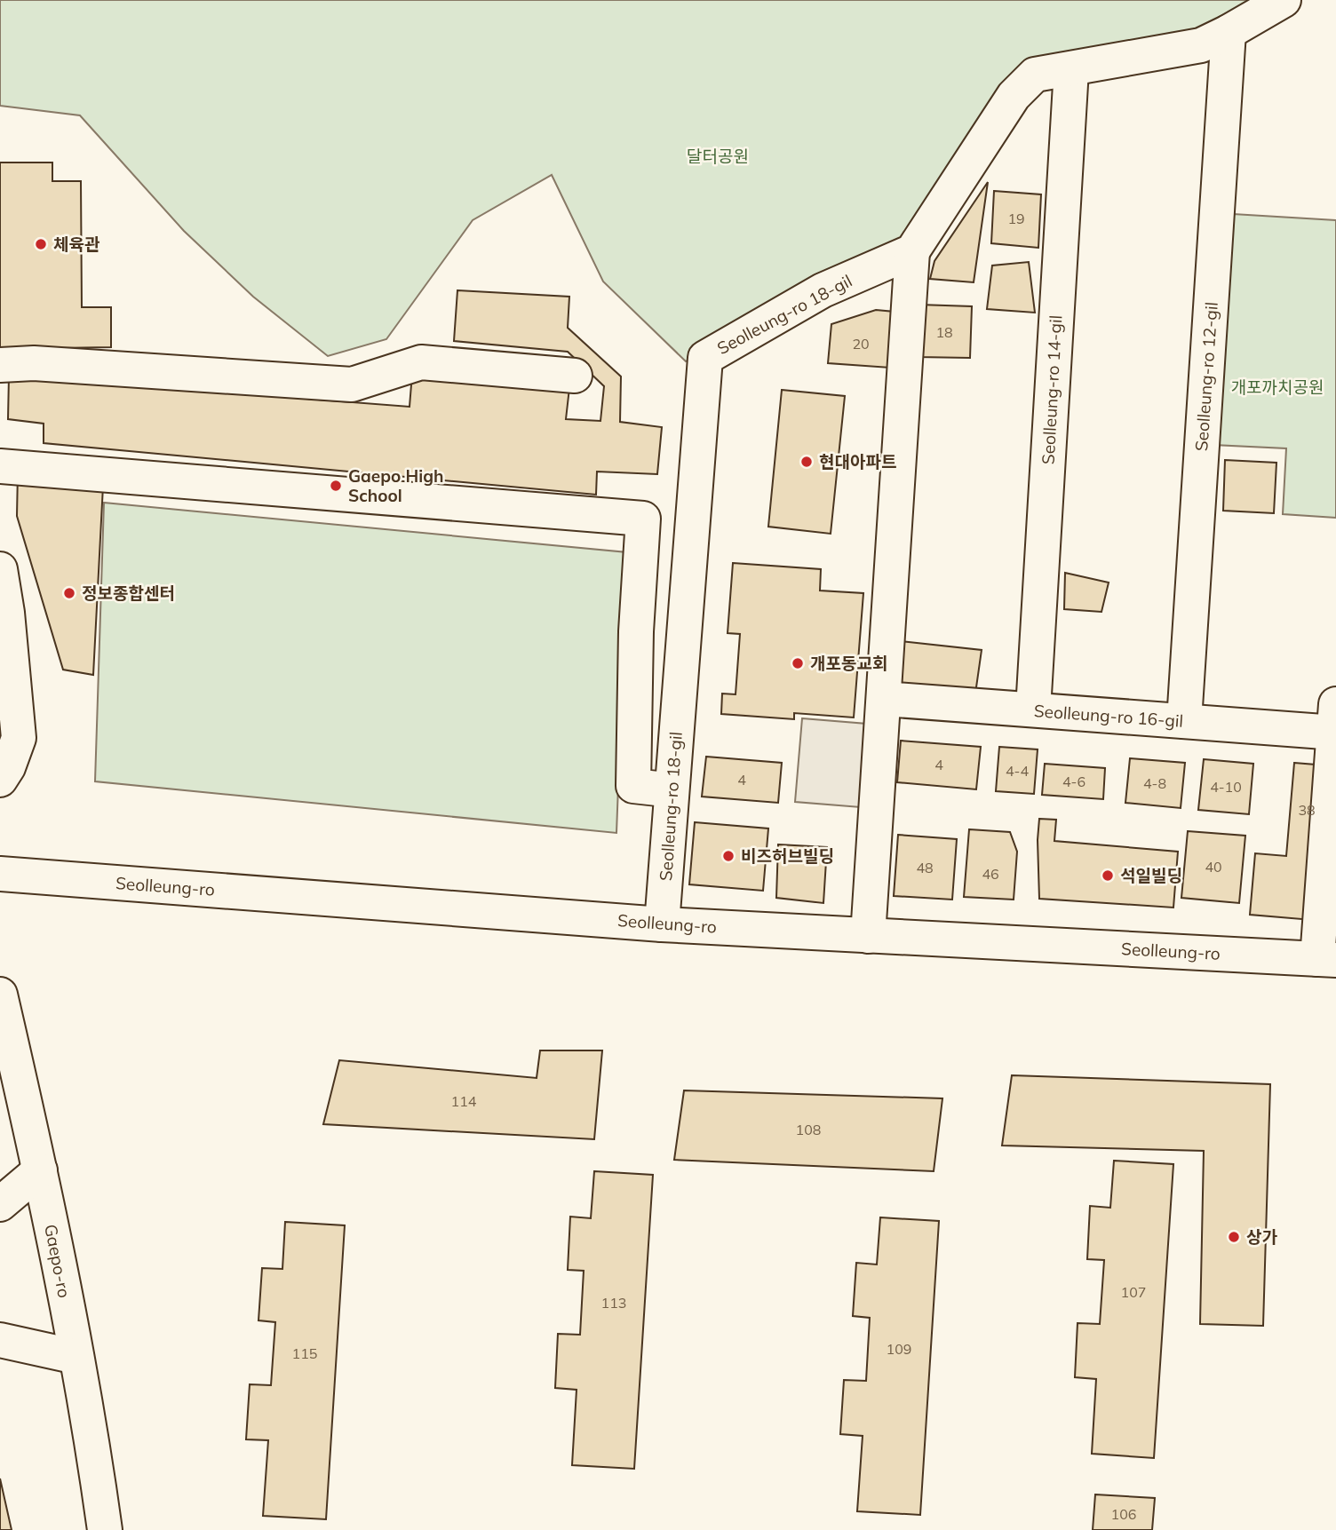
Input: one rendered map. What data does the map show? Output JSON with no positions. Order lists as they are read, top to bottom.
{
  "streets": {
    "street": [
      "Seolleung-ro 18-gil",
      "Seolleung-ro 12-gil",
      "Seolleung-ro 14-gil",
      "Seolleung-ro 16-gil",
      "Seolleung-ro",
      "Gaepo-ro"
    ]
  },
  "crossings": [
    ["Seolleung-ro 18-gil", "Seolleung-ro"],
    ["Seolleung-ro 12-gil", "Seolleung-ro 16-gil"],
    ["Seolleung-ro 14-gil", "Seolleung-ro 16-gil"]
  ],
  "parks": ["달터공원", "개포까치공원"],
  "places": [
    "체육관",
    "현대아파트",
    "Gaepo High School",
    "정보종합센터",
    "개포동교회",
    "비즈허브빌딩",
    "석일빌딩",
    "상가"
  ],
  "house_numbers": [
    "19",
    "18",
    "20",
    "4",
    "4-4",
    "4",
    "4-6",
    "4-8",
    "4-10",
    "38",
    "40",
    "48",
    "46",
    "114",
    "108",
    "107",
    "113",
    "109",
    "115",
    "106"
  ]
}
